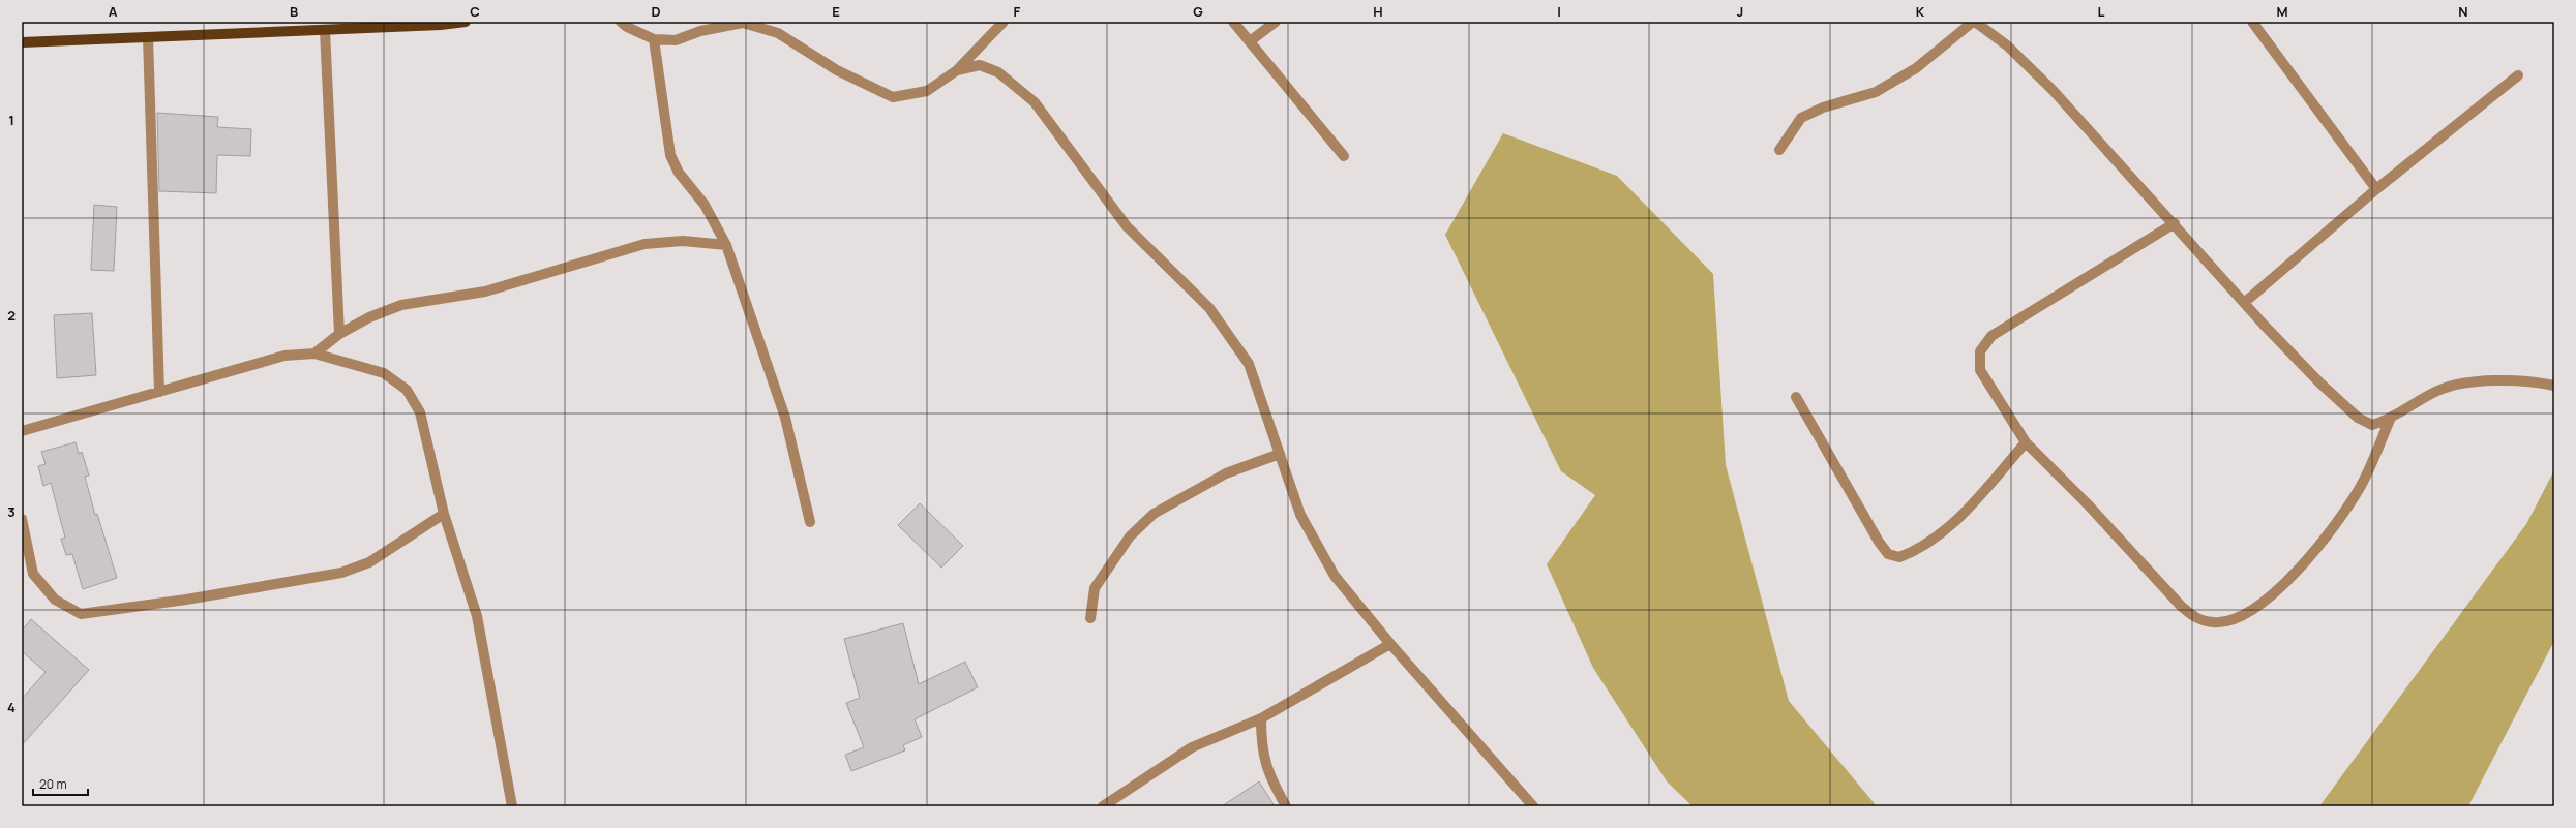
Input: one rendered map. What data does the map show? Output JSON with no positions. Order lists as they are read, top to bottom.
{
  "scale_bar": "20 m",
  "grid": {
    "columns": [
      "A",
      "B",
      "C",
      "D",
      "E",
      "F",
      "G",
      "H",
      "I",
      "J",
      "K",
      "L",
      "M",
      "N"
    ],
    "rows": [
      "1",
      "2",
      "3",
      "4"
    ]
  }
}
